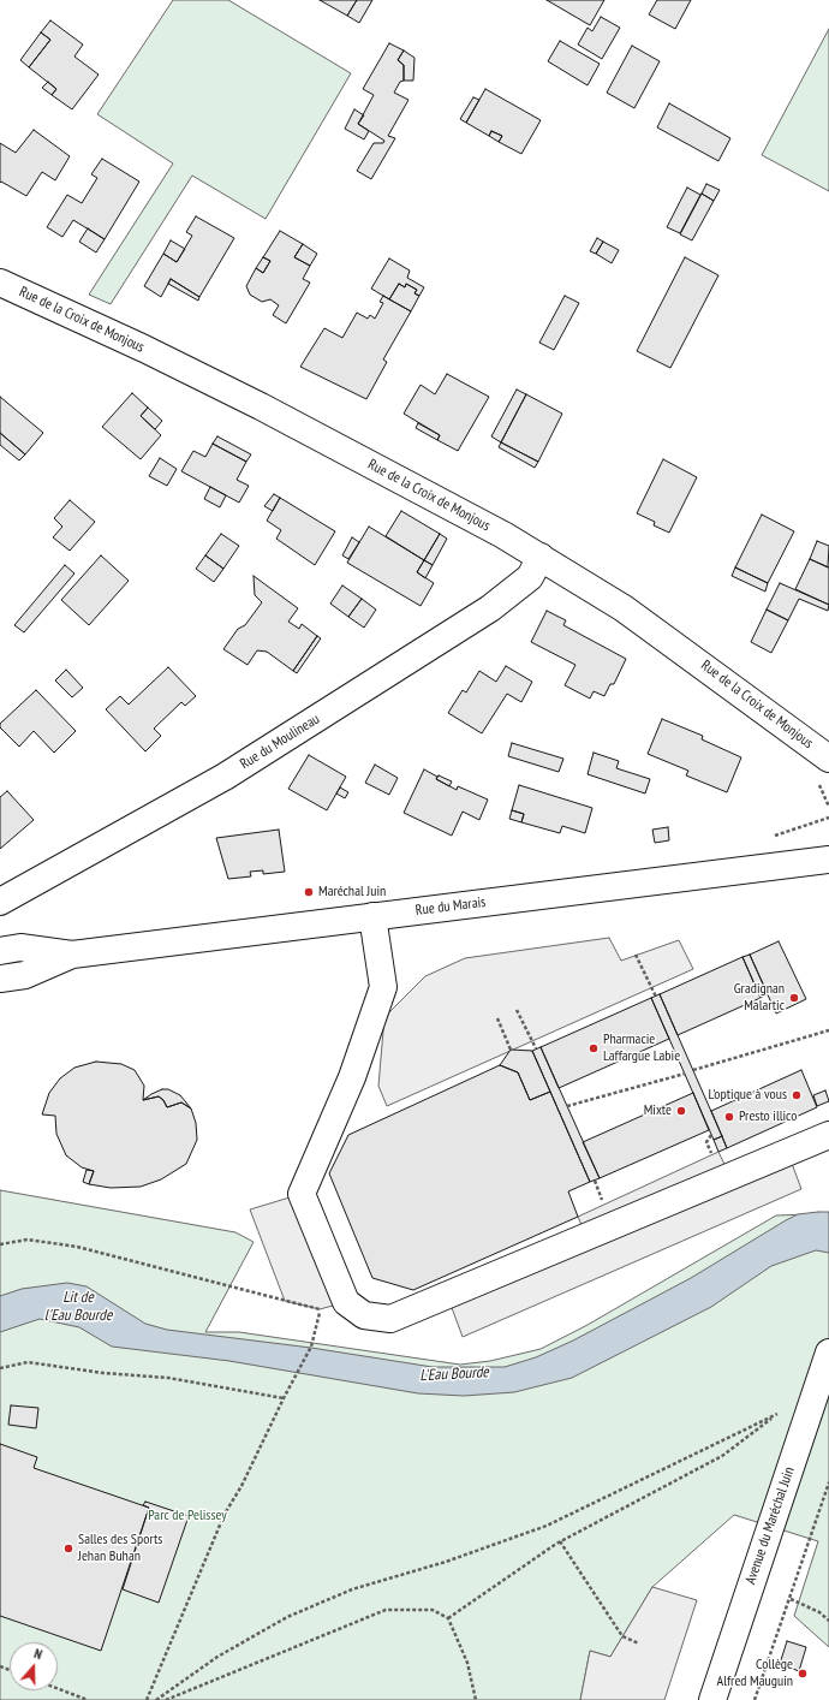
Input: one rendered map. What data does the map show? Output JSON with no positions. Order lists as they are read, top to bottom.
{
  "streets": {
    "street": [
      "Rue de la Croix de Monjous",
      "Rue du Moulineau",
      "Rue du Marais",
      "Avenue du Maréchal Juin"
    ]
  },
  "crossings": [
    ["Rue de la Croix de Monjous", "Rue du Moulineau"]
  ],
  "water": ["Lit de l'Eau Bourde", "L'Eau Bourde"],
  "parks": ["Parc de Pelissey"],
  "places": [
    "Maréchal Juin",
    "Gradignan Malartic",
    "Pharmacie Laffargue Labie",
    "L'optique à vous",
    "Mixte",
    "Presto illico",
    "Salles des Sports Jehan Buhan",
    "Collège Alfred Mauguin"
  ],
  "north": "top"
}
